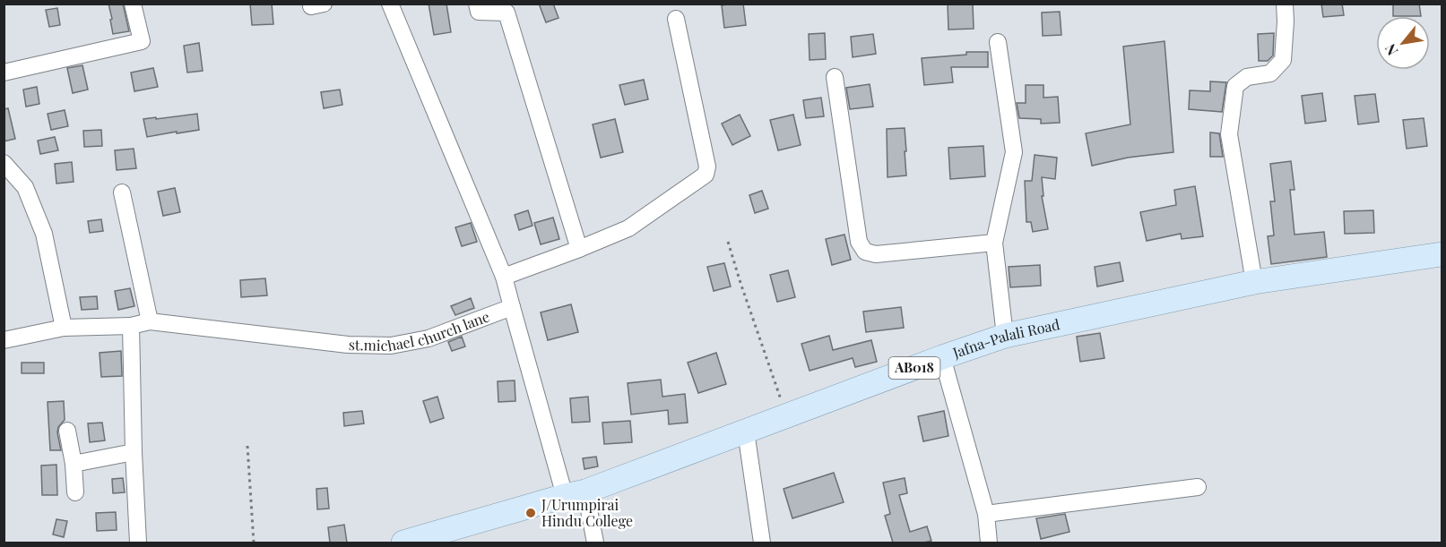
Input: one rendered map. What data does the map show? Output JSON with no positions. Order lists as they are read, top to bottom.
{
  "streets": {
    "main road": ["Jafna-Palali Road", "AB018"],
    "street": ["st.michael church lane"]
  },
  "places": ["J/Urumpirai Hindu College"],
  "north": "bottom left"
}
